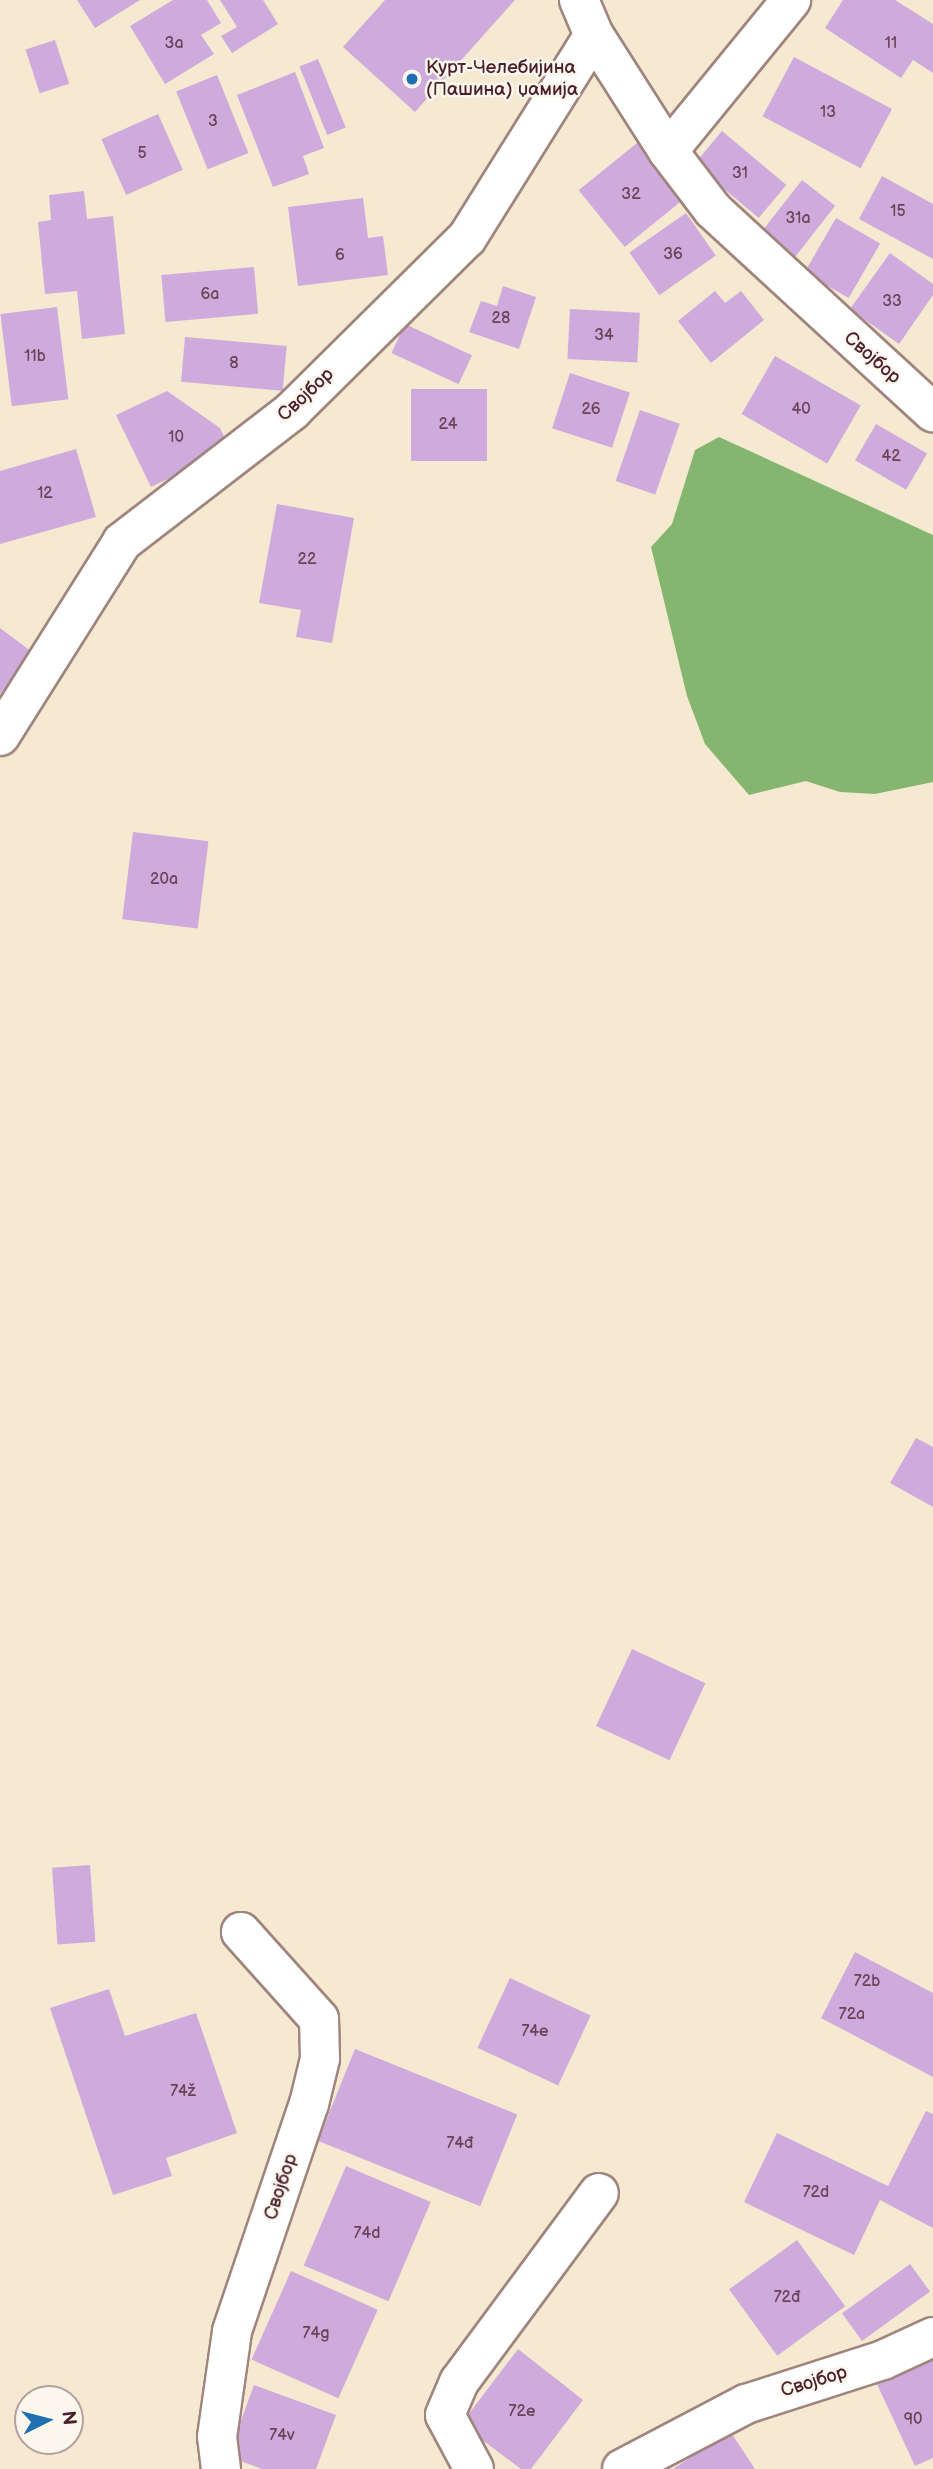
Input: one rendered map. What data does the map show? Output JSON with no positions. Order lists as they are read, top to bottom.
{
  "streets": {
    "street": ["Својбор"]
  },
  "places": ["Курт-Челебијина (Пашина) џамија"],
  "house_numbers": [
    "3a",
    "11",
    "13",
    "3",
    "5",
    "31",
    "32",
    "15",
    "31a",
    "36",
    "6",
    "6a",
    "33",
    "28",
    "34",
    "11b",
    "8",
    "26",
    "40",
    "24",
    "10",
    "42",
    "12",
    "22",
    "20a",
    "72b",
    "72a",
    "74e",
    "74ž",
    "74đ",
    "72d",
    "74d",
    "72đ",
    "74g",
    "72e",
    "90",
    "74v"
  ],
  "north": "right"
}
